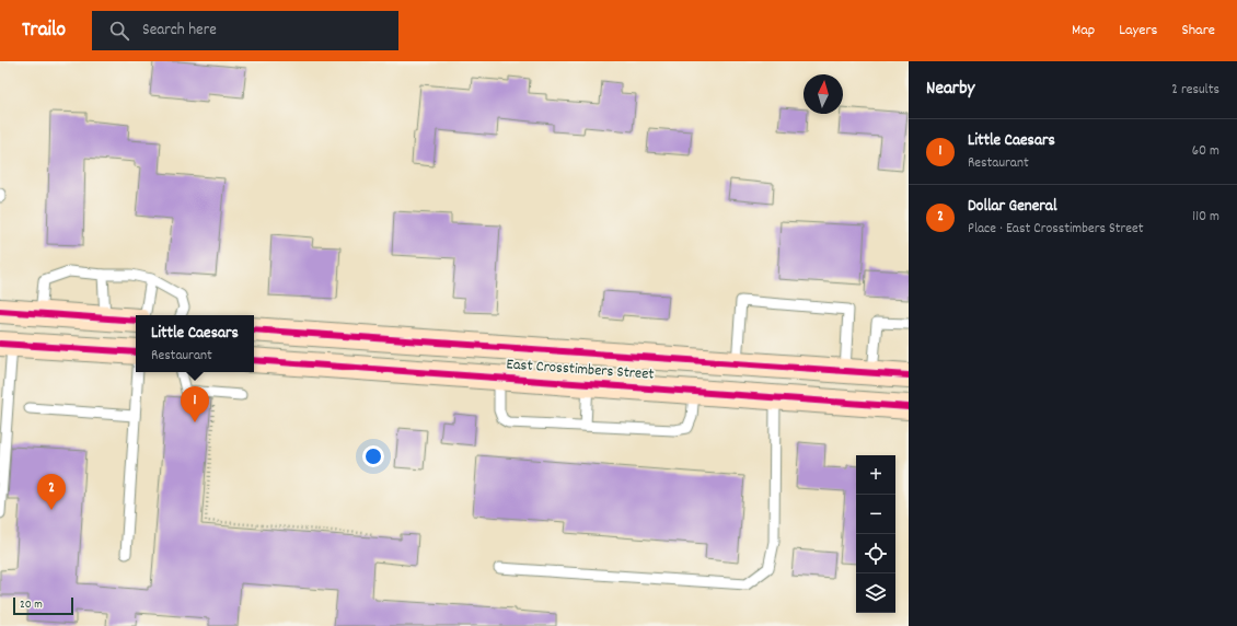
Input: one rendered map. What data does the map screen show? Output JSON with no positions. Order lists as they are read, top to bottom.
{
  "streets": {
    "main road": ["East Crosstimbers Street"]
  },
  "scale_bar": "20 m",
  "north": "top",
  "page": {
    "header": "Trailo",
    "search": "Search here",
    "nav": ["Map", "Layers", "Share"],
    "heading": ["Nearby", "2 results"],
    "list": [
      {
        "mark": "1",
        "name": "Little Caesars",
        "note": "Restaurant",
        "value": "60 m"
      },
      {
        "mark": "2",
        "name": "Dollar General",
        "note": "Place · East Crosstimbers Street",
        "value": "110 m"
      }
    ],
    "popup": ["Little Caesars", "Restaurant"],
    "pins": ["1", "2"],
    "map_buttons": ["+", "−"],
    "scale": "20 m"
  }
}
